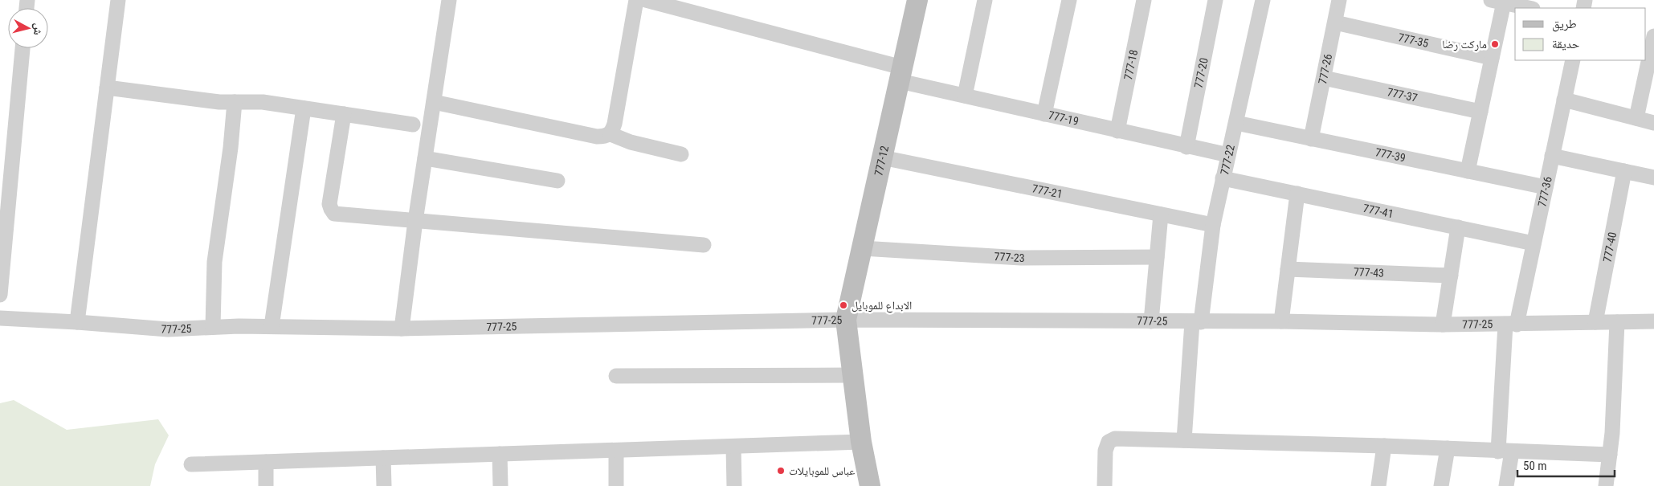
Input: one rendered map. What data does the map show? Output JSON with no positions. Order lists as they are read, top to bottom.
{
  "streets": {
    "street": [
      "777-35",
      "777-18",
      "777-26",
      "777-20",
      "777-37",
      "777-19",
      "777-39",
      "777-12",
      "777-22",
      "777-21",
      "777-36",
      "777-41",
      "777-40",
      "777-23",
      "777-43",
      "777-25"
    ]
  },
  "crossings": [
    ["777-35", "777-26"],
    ["777-18", "777-19"],
    ["777-26", "777-37"],
    ["777-26", "777-39"],
    ["777-20", "777-19"],
    ["777-19", "777-12"],
    ["777-19", "777-22"],
    ["777-39", "777-22"],
    ["777-39", "777-36"],
    ["777-12", "777-21"],
    ["777-12", "777-23"],
    ["777-12", "777-25"],
    ["777-22", "777-21"],
    ["777-22", "777-41"],
    ["777-22", "777-25"],
    ["777-36", "777-41"],
    ["777-36", "777-25"],
    ["777-40", "777-25"]
  ],
  "places": ["ماركت رضا", "الابداع للموبايل", "عباس للموبايلات"],
  "legend": ["طريق", "حديقة"],
  "scale_bar": "50 m",
  "north": "right"
}
